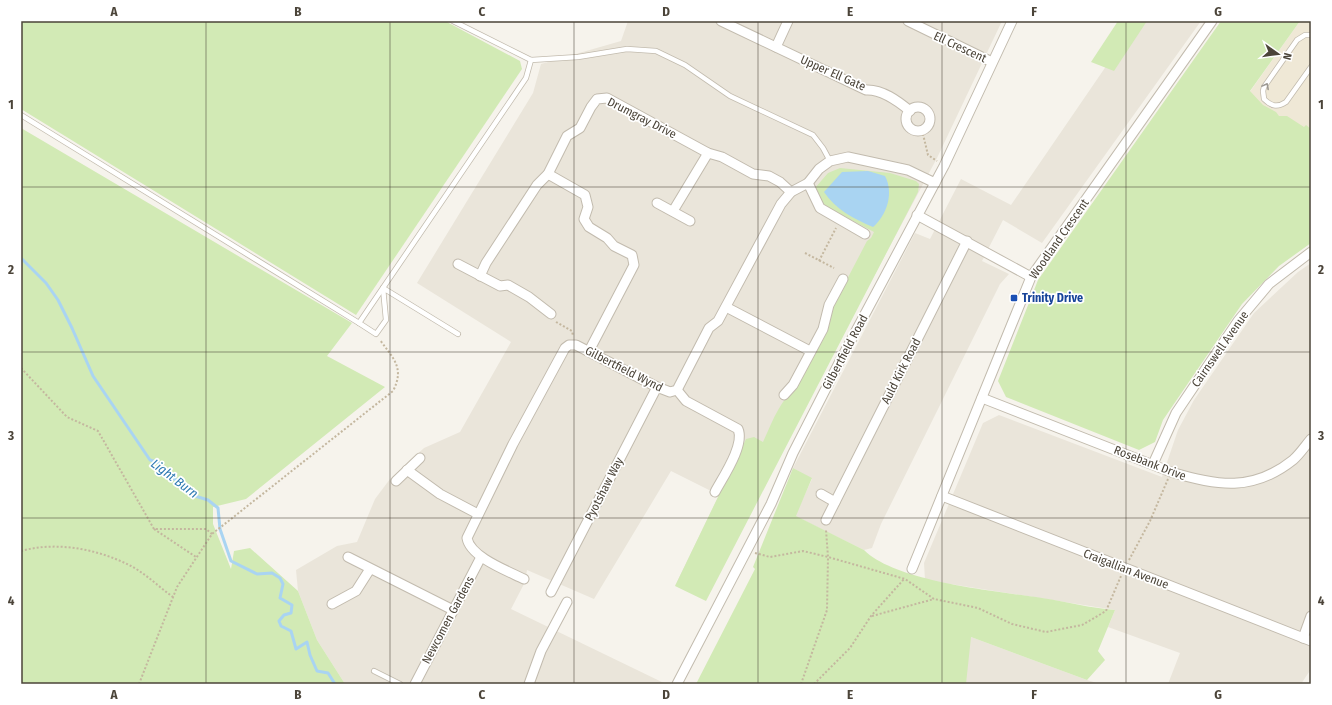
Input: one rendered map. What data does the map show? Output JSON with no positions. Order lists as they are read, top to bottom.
{
  "streets": {
    "street": [
      "Ell Crescent",
      "Upper Ell Gate",
      "Drumgray Drive",
      "Woodland Crescent",
      "Cairnswell Avenue",
      "Gilbertfield Road",
      "Gilbertfield Wynd",
      "Auld Kirk Road",
      "Rosebank Drive",
      "Pyotshaw Way",
      "Craigallian Avenue",
      "Newcomen Gardens"
    ]
  },
  "crossings": [
    ["Ell Crescent", "Gilbertfield Road"],
    ["Drumgray Drive", "Gilbertfield Wynd"],
    ["Woodland Crescent", "Rosebank Drive"],
    ["Woodland Crescent", "Craigallian Avenue"],
    ["Cairnswell Avenue", "Rosebank Drive"],
    ["Gilbertfield Wynd", "Pyotshaw Way"],
    ["Gilbertfield Wynd", "Newcomen Gardens"]
  ],
  "water": ["Light Burn"],
  "places": {
    "transit": ["Trinity Drive"]
  },
  "north": "right",
  "grid": {
    "columns": [
      "A",
      "B",
      "C",
      "D",
      "E",
      "F",
      "G"
    ],
    "rows": [
      "1",
      "2",
      "3",
      "4"
    ]
  }
}
